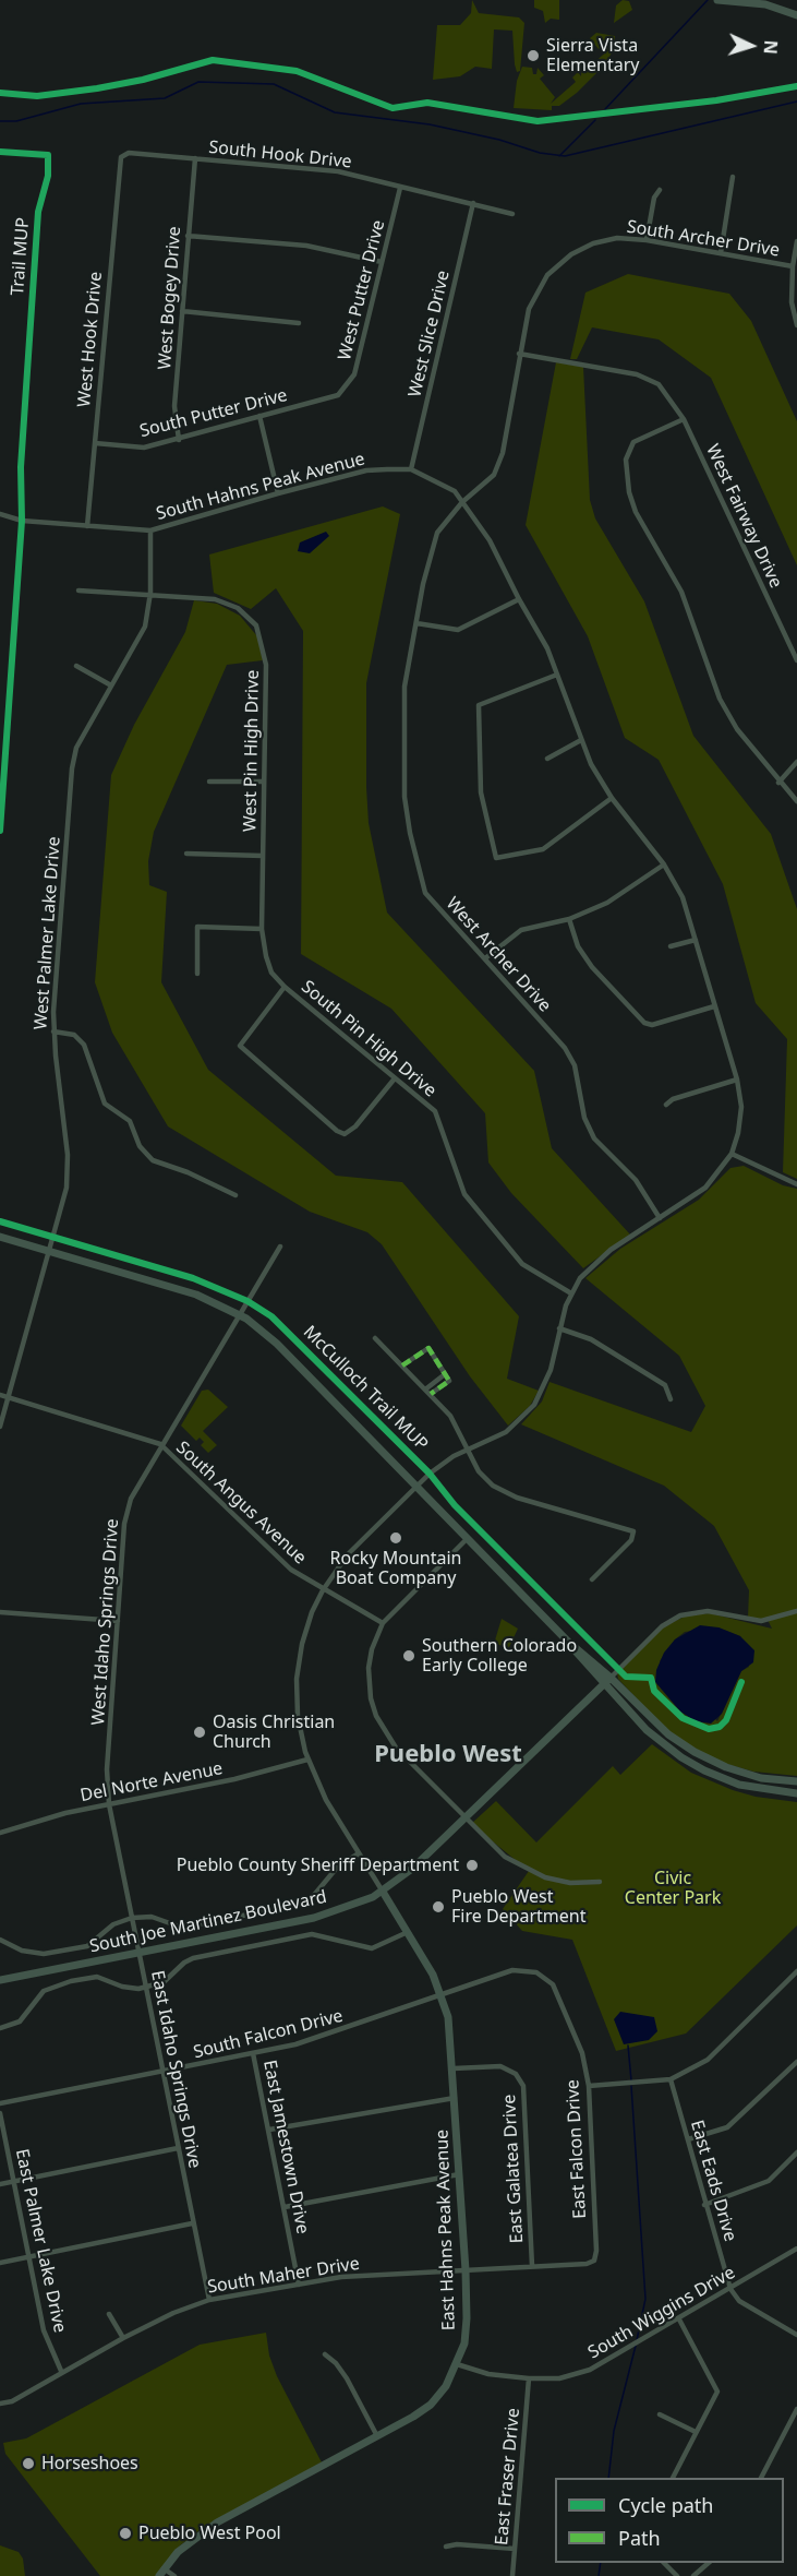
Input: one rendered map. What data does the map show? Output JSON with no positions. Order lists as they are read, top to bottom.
{
  "streets": {
    "main road": ["South Joe Martinez Boulevard", "East Hahns Peak Avenue"],
    "street": [
      "South Hook Drive",
      "South Archer Drive",
      "West Putter Drive",
      "West Bogey Drive",
      "West Slice Drive",
      "West Hook Drive",
      "South Putter Drive",
      "South Hahns Peak Avenue",
      "West Fairway Drive",
      "West Pin High Drive",
      "West Palmer Lake Drive",
      "West Archer Drive",
      "South Pin High Drive",
      "South Angus Avenue",
      "West Idaho Springs Drive",
      "Del Norte Avenue",
      "South Falcon Drive",
      "East Idaho Springs Drive",
      "East Jamestown Drive",
      "East Falcon Drive",
      "East Galatea Drive",
      "East Eads Drive",
      "East Palmer Lake Drive",
      "South Maher Drive",
      "South Wiggins Drive",
      "East Fraser Drive"
    ],
    "cycle path": ["Trail MUP", "McCulloch Trail MUP"]
  },
  "crossings": [
    ["South Hook Drive", "West Putter Drive"],
    ["South Hook Drive", "West Bogey Drive"],
    ["South Hook Drive", "West Slice Drive"],
    ["South Hook Drive", "West Hook Drive"],
    ["South Archer Drive", "West Fairway Drive"],
    ["South Archer Drive", "West Archer Drive"],
    ["West Putter Drive", "South Putter Drive"],
    ["West Bogey Drive", "South Putter Drive"],
    ["West Slice Drive", "South Hahns Peak Avenue"],
    ["West Hook Drive", "South Putter Drive"],
    ["West Hook Drive", "South Hahns Peak Avenue"],
    ["South Hahns Peak Avenue", "West Palmer Lake Drive"],
    ["West Fairway Drive", "West Archer Drive"],
    ["West Pin High Drive", "West Palmer Lake Drive"],
    ["West Pin High Drive", "South Pin High Drive"],
    ["West Palmer Lake Drive", "South Angus Avenue"],
    ["West Archer Drive", "East Hahns Peak Avenue"],
    ["South Pin High Drive", "East Hahns Peak Avenue"],
    ["South Angus Avenue", "West Idaho Springs Drive"],
    ["South Angus Avenue", "East Hahns Peak Avenue"],
    ["West Idaho Springs Drive", "Del Norte Avenue"],
    ["West Idaho Springs Drive", "East Idaho Springs Drive"],
    ["Del Norte Avenue", "East Idaho Springs Drive"],
    ["Del Norte Avenue", "East Hahns Peak Avenue"],
    ["South Joe Martinez Boulevard", "East Idaho Springs Drive"],
    ["South Joe Martinez Boulevard", "East Hahns Peak Avenue"],
    ["South Falcon Drive", "East Idaho Springs Drive"],
    ["South Falcon Drive", "East Jamestown Drive"],
    ["South Falcon Drive", "East Falcon Drive"],
    ["South Falcon Drive", "East Hahns Peak Avenue"],
    ["East Idaho Springs Drive", "South Maher Drive"],
    ["East Jamestown Drive", "South Maher Drive"],
    ["East Falcon Drive", "South Maher Drive"],
    ["East Galatea Drive", "East Hahns Peak Avenue"],
    ["East Galatea Drive", "South Maher Drive"],
    ["East Eads Drive", "South Wiggins Drive"],
    ["East Hahns Peak Avenue", "South Maher Drive"],
    ["East Hahns Peak Avenue", "South Wiggins Drive"],
    ["East Palmer Lake Drive", "South Maher Drive"],
    ["South Wiggins Drive", "East Fraser Drive"]
  ],
  "districts": ["Pueblo West"],
  "parks": ["Civic Center Park"],
  "places": [
    "Sierra Vista Elementary",
    "Rocky Mountain Boat Company",
    "Southern Colorado Early College",
    "Oasis Christian Church",
    "Pueblo County Sheriff Department",
    "Pueblo West Fire Department",
    "Horseshoes",
    "Pueblo West Pool"
  ],
  "legend": ["Cycle path", "Path"],
  "north": "right"
}
